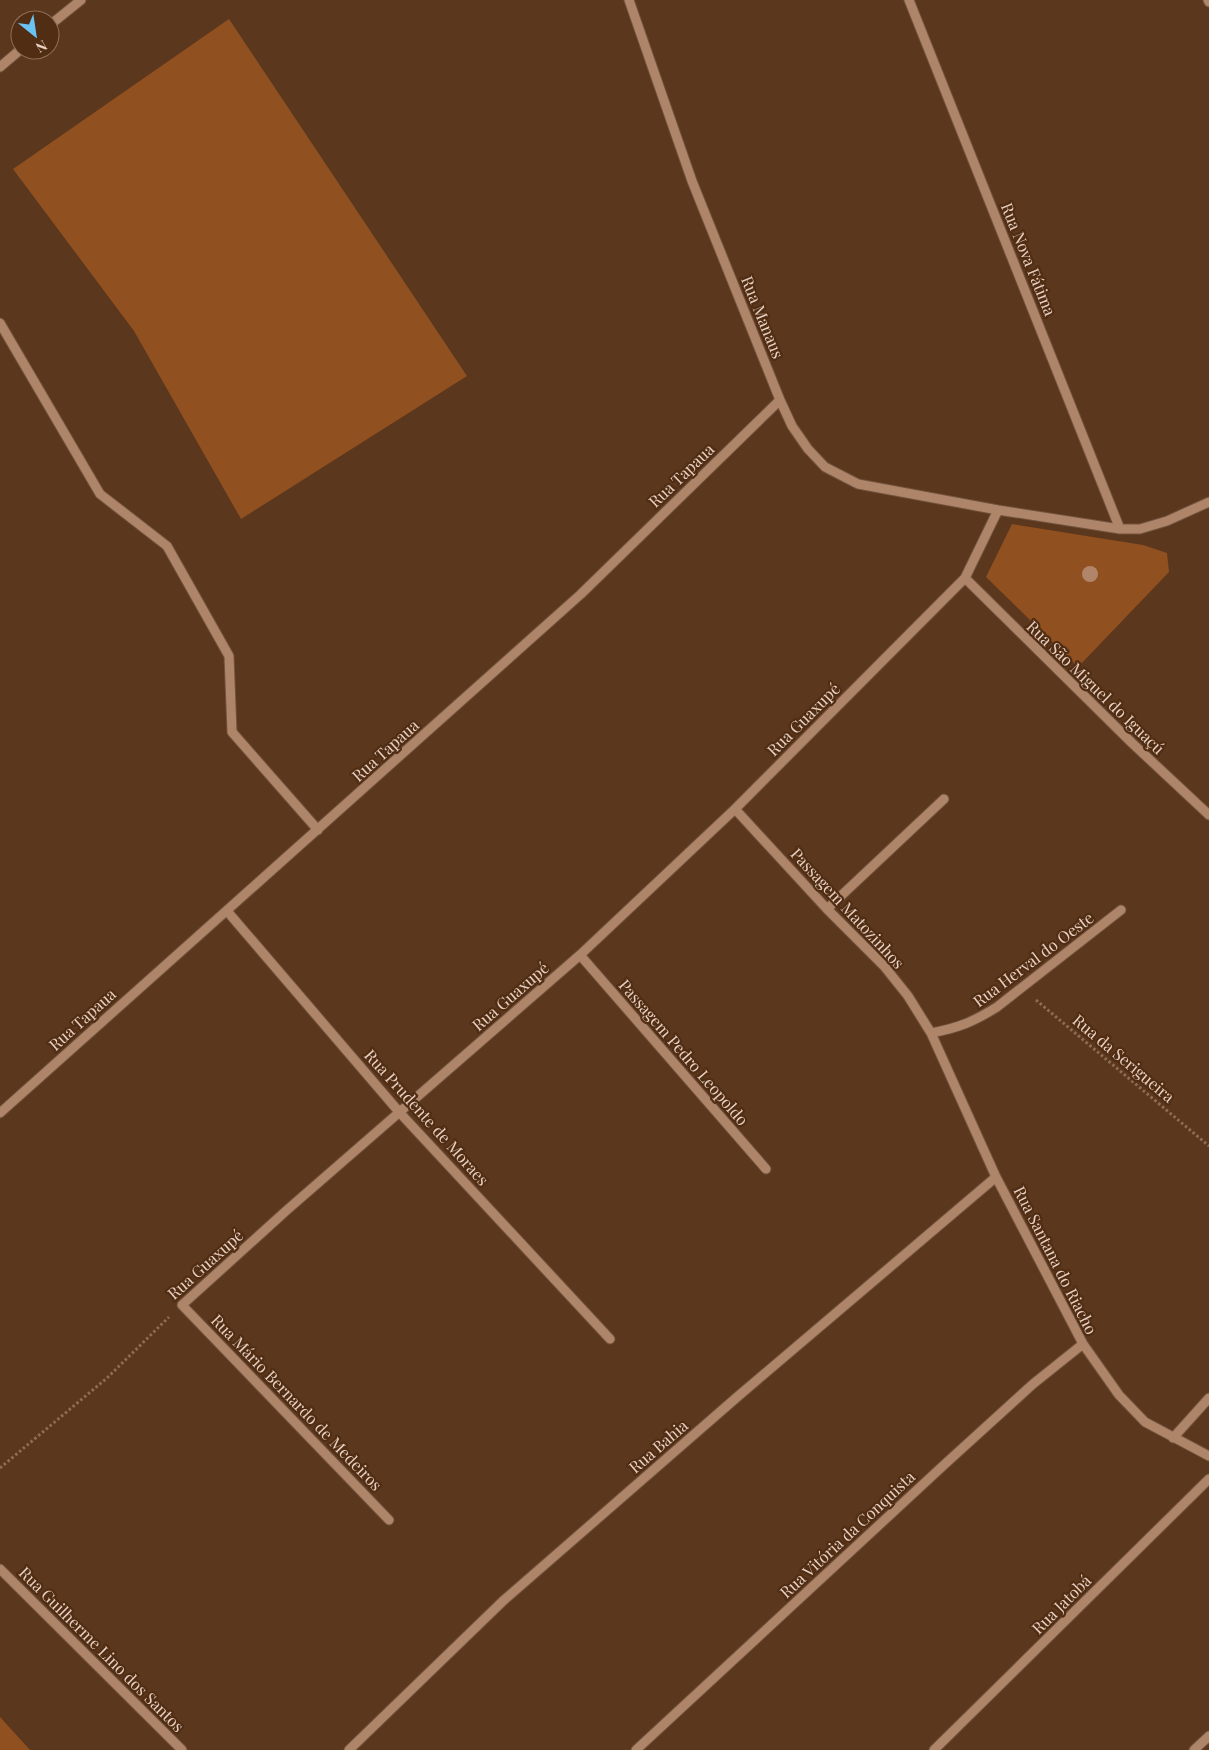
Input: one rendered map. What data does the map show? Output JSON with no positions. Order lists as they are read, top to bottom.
{
  "streets": {
    "street": [
      "Rua Nova Fátima",
      "Rua Manaus",
      "Rua Tapaua",
      "Rua São Miguel do Iguaçú",
      "Rua Guaxupé",
      "Passagem Matozinhos",
      "Rua Herval do Oeste",
      "Passagem Pedro Leopoldo",
      "Rua Prudente de Moraes",
      "Rua Santana do Riacho",
      "Rua Mário Bernardo de Medeiros",
      "Rua Bahia",
      "Rua Vitória da Conquista",
      "Rua Jatobá",
      "Rua Guilherme Lino dos Santos"
    ],
    "path": ["Rua da Serigueira"]
  },
  "crossings": [
    ["Rua Nova Fátima", "Rua Manaus"],
    ["Rua Manaus", "Rua Tapaua"],
    ["Rua Manaus", "Rua Guaxupé"],
    ["Rua Tapaua", "Rua Prudente de Moraes"],
    ["Rua São Miguel do Iguaçú", "Rua Guaxupé"],
    ["Rua Guaxupé", "Passagem Matozinhos"],
    ["Rua Guaxupé", "Passagem Pedro Leopoldo"],
    ["Rua Guaxupé", "Rua Prudente de Moraes"],
    ["Rua Guaxupé", "Rua Mário Bernardo de Medeiros"],
    ["Passagem Matozinhos", "Rua Herval do Oeste"],
    ["Passagem Matozinhos", "Rua Santana do Riacho"],
    ["Rua Herval do Oeste", "Rua da Serigueira"],
    ["Rua Herval do Oeste", "Rua Santana do Riacho"],
    ["Rua Santana do Riacho", "Rua Bahia"],
    ["Rua Santana do Riacho", "Rua Vitória da Conquista"]
  ],
  "north": "bottom right"
}
